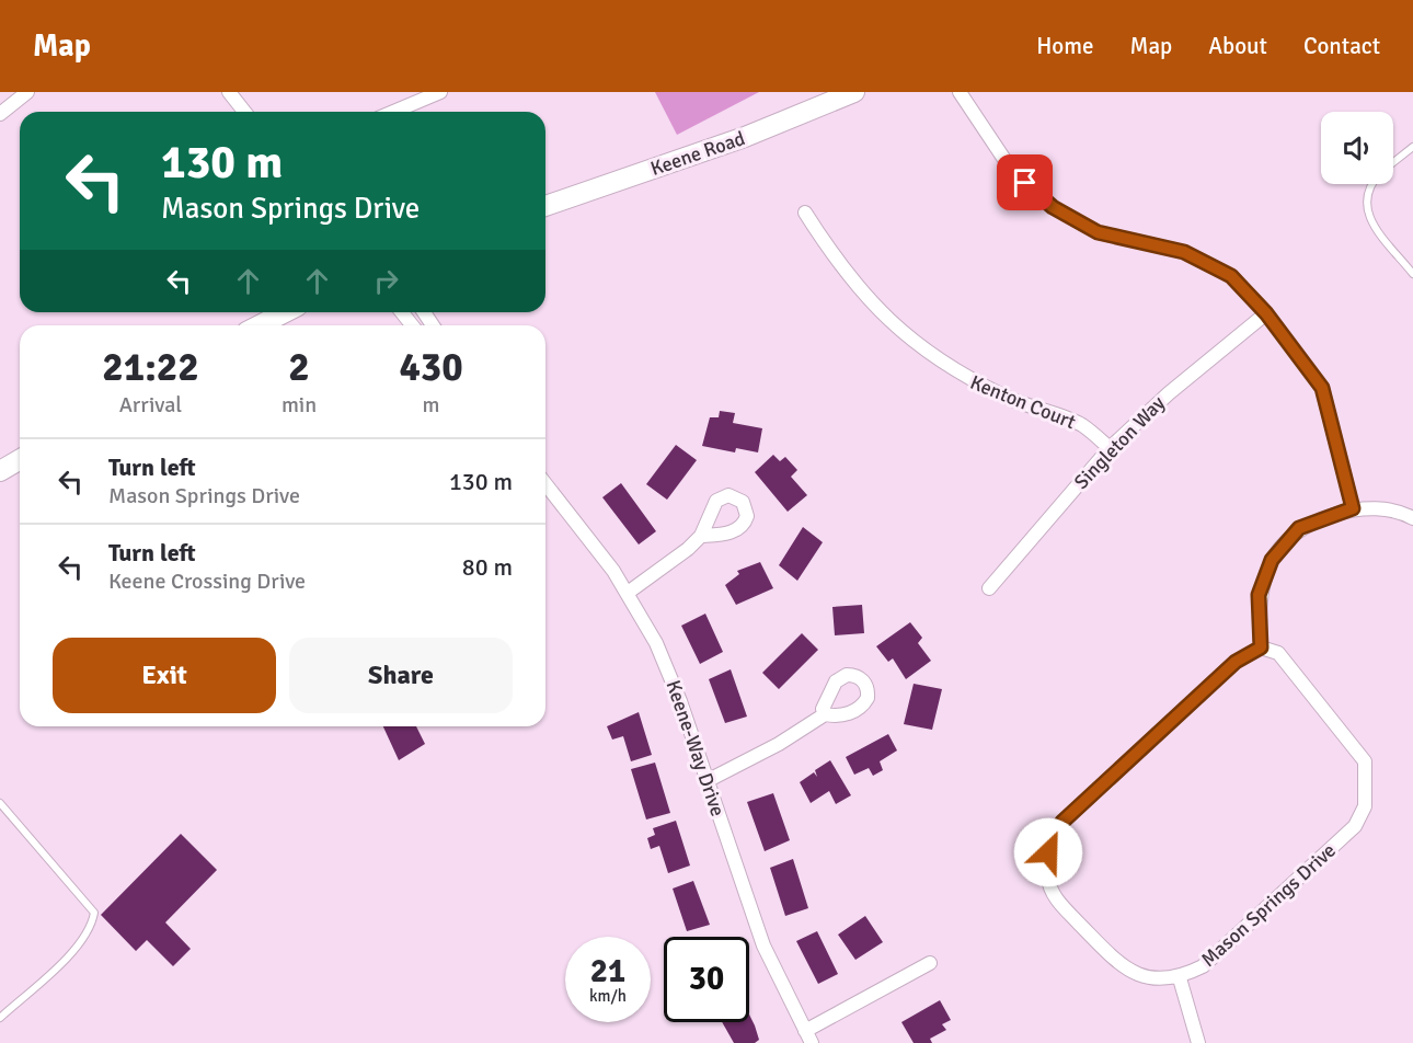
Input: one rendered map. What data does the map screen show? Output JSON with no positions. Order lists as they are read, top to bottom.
{
  "streets": {
    "main road": ["Keene Road"],
    "street": [
      "Kenton Court",
      "Singleton Way",
      "Keene-Way Drive",
      "Mason Springs Drive"
    ]
  },
  "crossings": [
    ["Kenton Court", "Singleton Way"]
  ],
  "page": {
    "header": "Map",
    "nav": [
      "Home",
      "Map",
      "About",
      "Contact"
    ],
    "turn": ["130 m", "Mason Springs Drive"],
    "eta": [
      "21:22",
      "Arrival",
      "2",
      "min",
      "430",
      "m"
    ],
    "list": [
      {
        "name": "Turn left",
        "note": "Mason Springs Drive",
        "value": "130 m"
      },
      {
        "name": "Turn left",
        "note": "Keene Crossing Drive",
        "value": "80 m"
      }
    ],
    "buttons": ["Exit", "Share"],
    "speed": "21 km/h",
    "limit": "30"
  }
}
